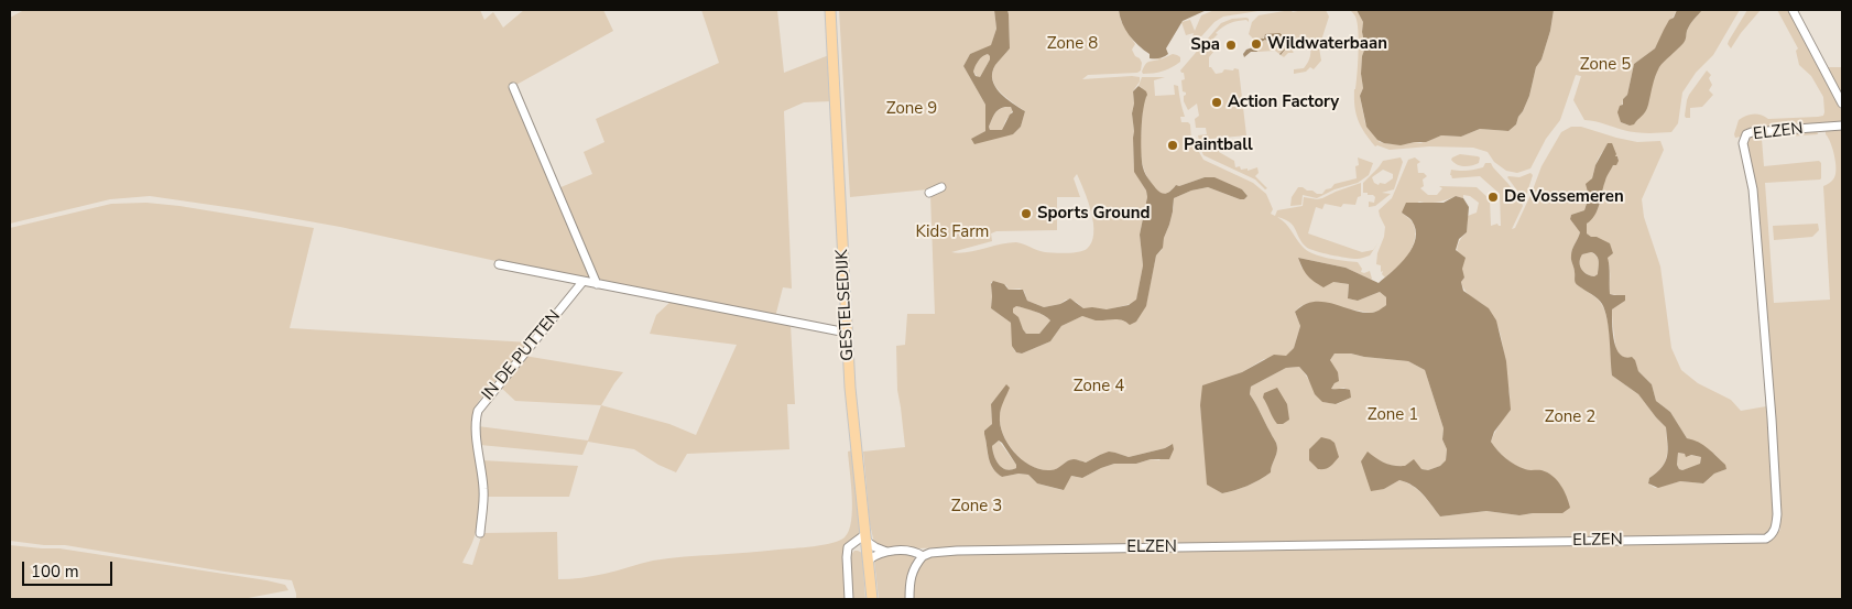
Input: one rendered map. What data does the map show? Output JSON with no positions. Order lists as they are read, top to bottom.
{
  "streets": {
    "main road": ["GESTELSEDIJK"],
    "street": ["ELZEN", "IN DE PUTTEN"]
  },
  "crossings": [
    ["ELZEN", "GESTELSEDIJK"]
  ],
  "parks": [
    "Zone 8",
    "Zone 5",
    "Zone 9",
    "Kids Farm",
    "Zone 4",
    "Zone 1",
    "Zone 2",
    "Zone 3"
  ],
  "places": [
    "Wildwaterbaan",
    "Spa",
    "Action Factory",
    "Paintball",
    "De Vossemeren",
    "Sports Ground"
  ],
  "scale_bar": "100 m"
}
